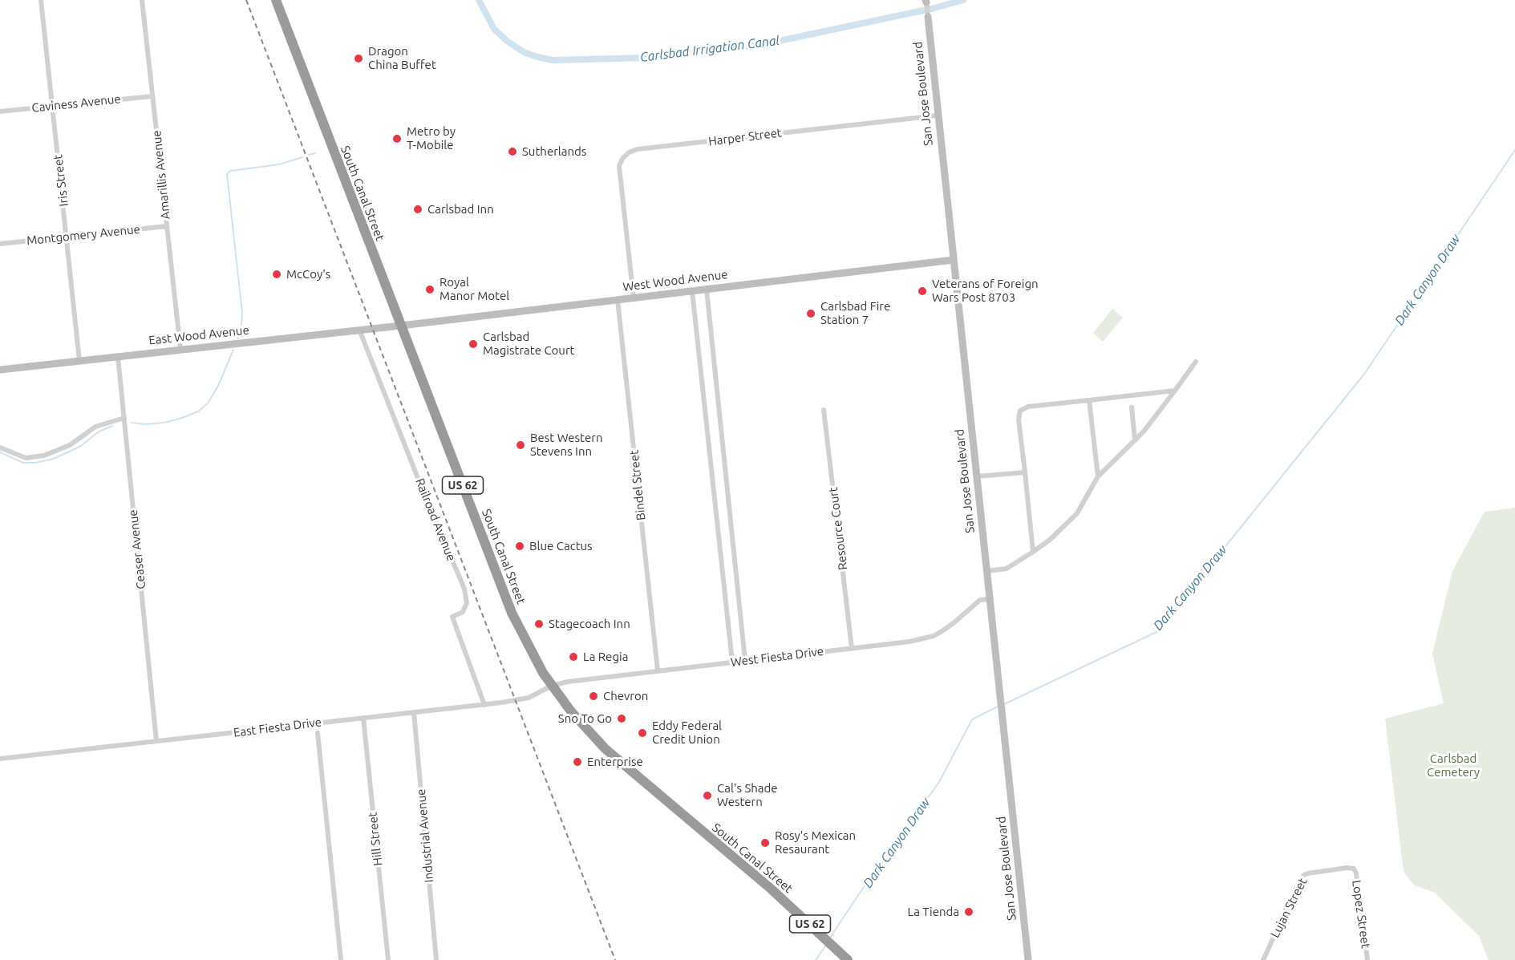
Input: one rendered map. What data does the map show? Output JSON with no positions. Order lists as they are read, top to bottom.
{
  "streets": {
    "highway": ["South Canal Street", "US 62"],
    "street": [
      "San Jose Boulevard",
      "Caviness Avenue",
      "Harper Street",
      "Amarillis Avenue",
      "Iris Street",
      "Montgomery Avenue",
      "West Wood Avenue",
      "East Wood Avenue",
      "Bindel Street",
      "Railroad Avenue",
      "Resource Court",
      "Ceaser Avenue",
      "West Fiesta Drive",
      "East Fiesta Drive",
      "Industrial Avenue",
      "Hill Street",
      "Lujan Street",
      "Lopez Street"
    ]
  },
  "crossings": [
    ["San Jose Boulevard", "Harper Street"],
    ["San Jose Boulevard", "West Wood Avenue"],
    ["San Jose Boulevard", "West Fiesta Drive"],
    ["Caviness Avenue", "Amarillis Avenue"],
    ["Caviness Avenue", "Iris Street"],
    ["Harper Street", "West Wood Avenue"],
    ["Amarillis Avenue", "Montgomery Avenue"],
    ["Amarillis Avenue", "East Wood Avenue"],
    ["Iris Street", "Montgomery Avenue"],
    ["Iris Street", "East Wood Avenue"],
    ["South Canal Street", "West Wood Avenue"],
    ["South Canal Street", "East Wood Avenue"],
    ["South Canal Street", "West Fiesta Drive"],
    ["South Canal Street", "East Fiesta Drive"],
    ["West Wood Avenue", "East Wood Avenue"],
    ["West Wood Avenue", "Bindel Street"],
    ["East Wood Avenue", "Railroad Avenue"],
    ["East Wood Avenue", "Ceaser Avenue"],
    ["Bindel Street", "West Fiesta Drive"],
    ["Railroad Avenue", "East Fiesta Drive"],
    ["Resource Court", "West Fiesta Drive"],
    ["Ceaser Avenue", "East Fiesta Drive"],
    ["West Fiesta Drive", "East Fiesta Drive"],
    ["East Fiesta Drive", "Industrial Avenue"],
    ["East Fiesta Drive", "Hill Street"],
    ["Lujan Street", "Lopez Street"]
  ],
  "water": ["Carlsbad Irrigation Canal", "Dark Canyon Draw"],
  "parks": ["Carlsbad Cemetery"],
  "places": [
    "Dragon China Buffet",
    "Metro by T-Mobile",
    "Sutherlands",
    "Carlsbad Inn",
    "McCoy's",
    "Royal Manor Motel",
    "Veterans of Foreign Wars Post 8703",
    "Carlsbad Fire Station 7",
    "Carlsbad Magistrate Court",
    "Best Western Stevens Inn",
    "Blue Cactus",
    "Stagecoach Inn",
    "La Regia",
    "Chevron",
    "Sno To Go",
    "Eddy Federal Credit Union",
    "Enterprise",
    "Cal's Shade Western",
    "Rosy's Mexican Resaurant",
    "La Tienda"
  ]
}
